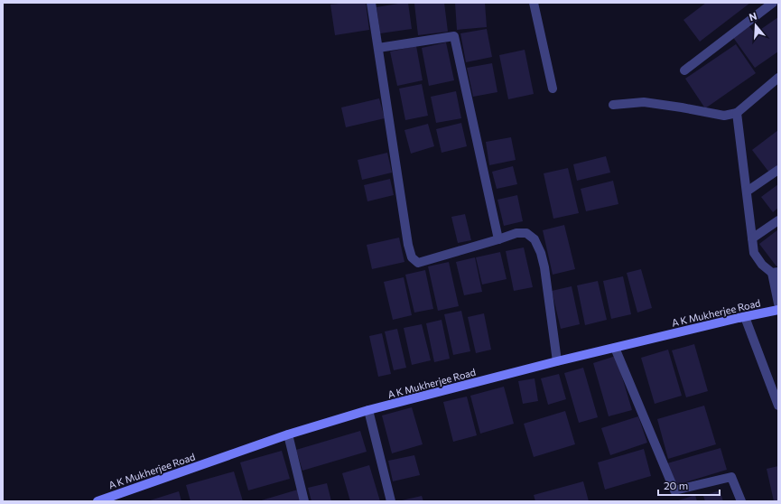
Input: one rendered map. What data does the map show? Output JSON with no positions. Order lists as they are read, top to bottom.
{
  "streets": {
    "street": ["A K Mukherjee Road"]
  },
  "scale_bar": "20 m",
  "north": "top"
}
